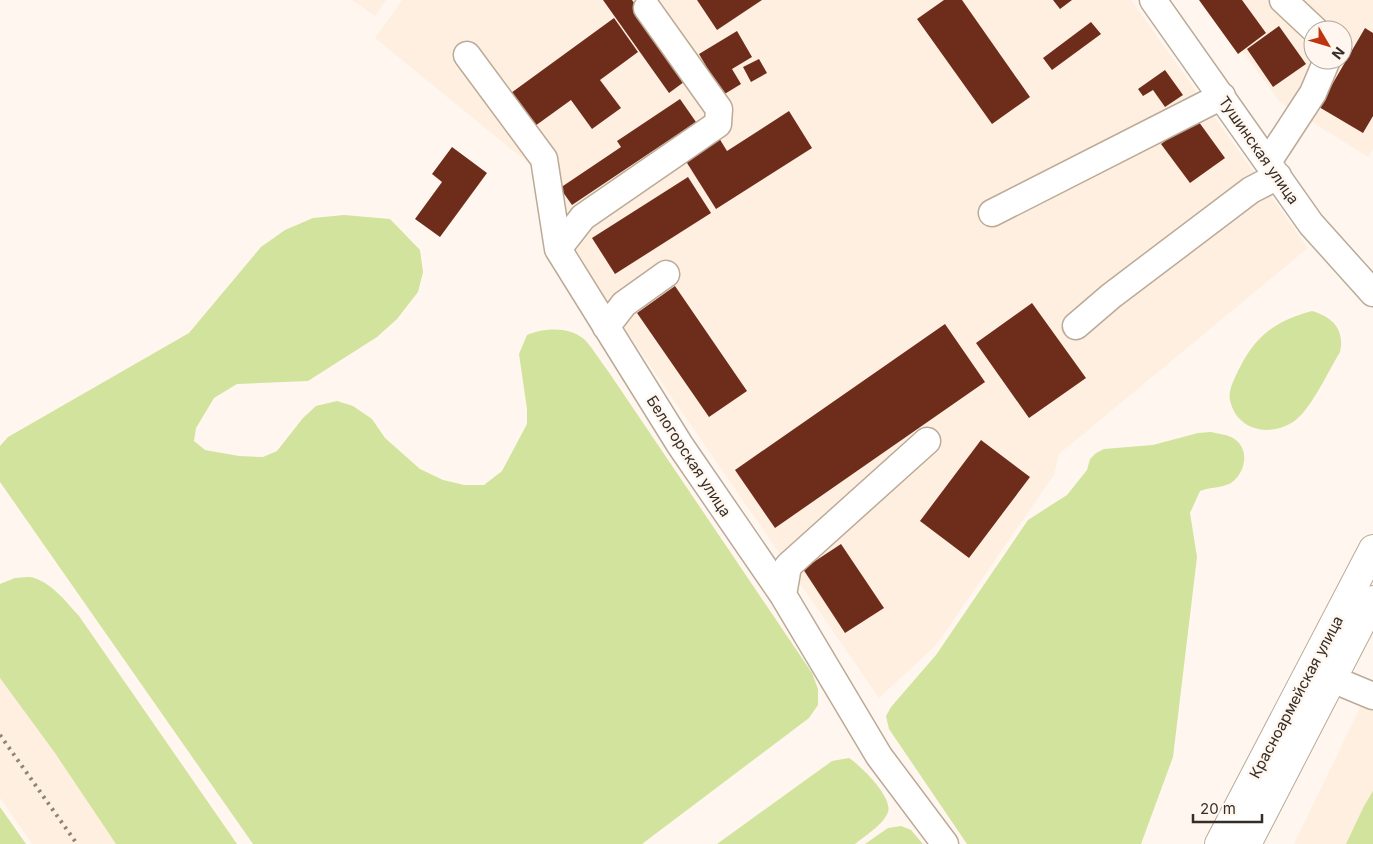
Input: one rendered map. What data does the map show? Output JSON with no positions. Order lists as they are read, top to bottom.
{
  "streets": {
    "main road": ["Красноармейская улица"],
    "street": ["Тушинская улица", "Белогорская улица"]
  },
  "scale_bar": "20 m",
  "north": "bottom right"
}
